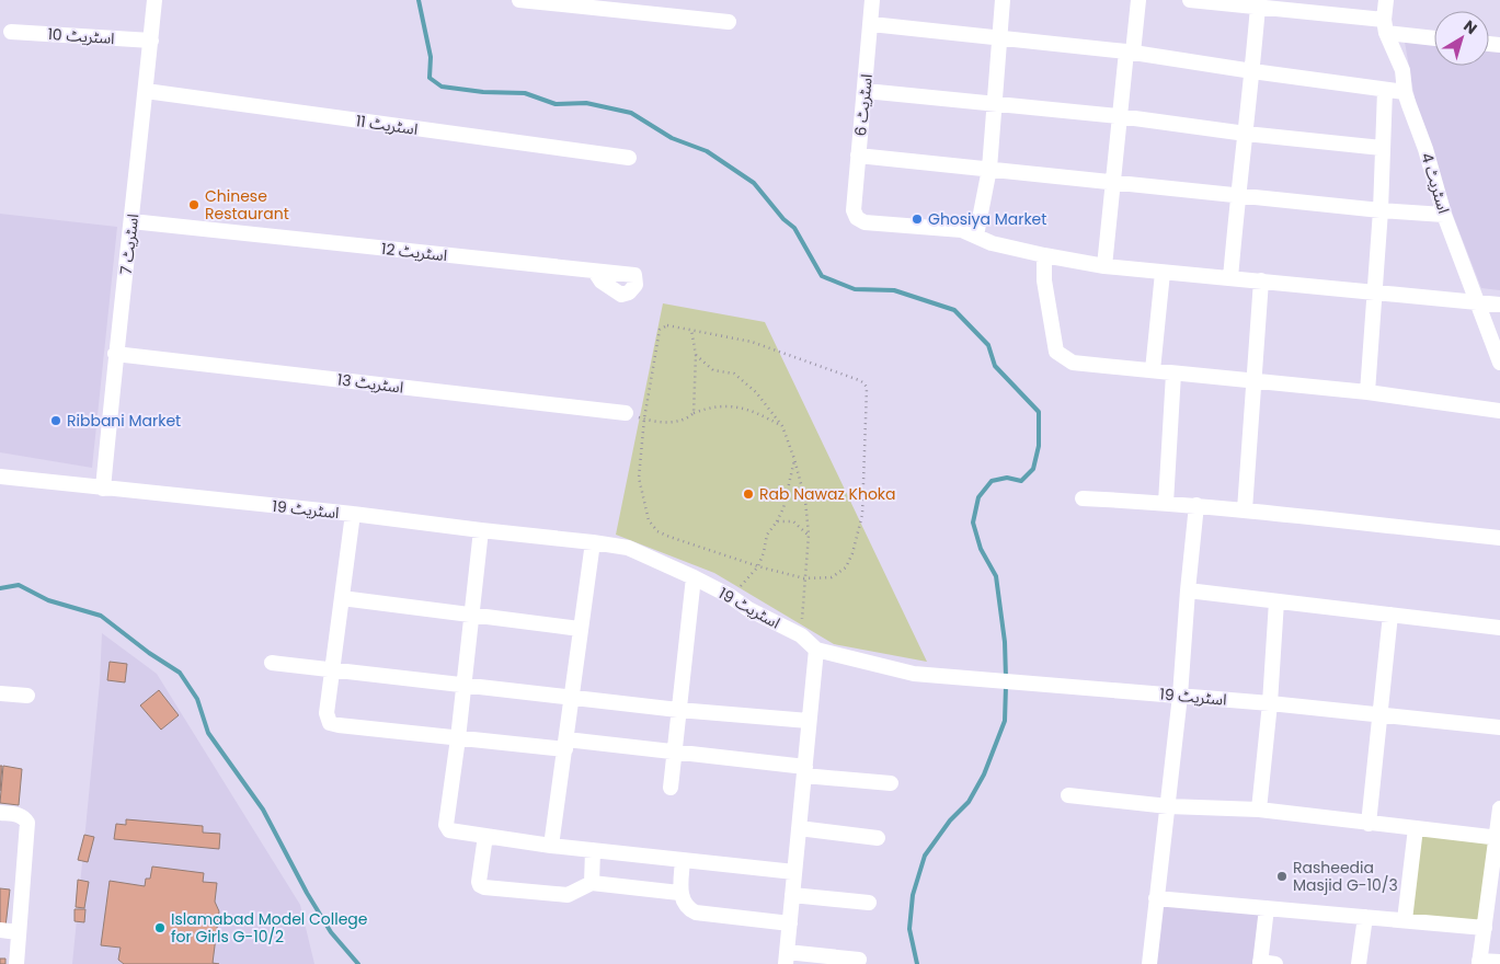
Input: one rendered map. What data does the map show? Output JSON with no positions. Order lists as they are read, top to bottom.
{
  "streets": {
    "street": [
      "اسٹریٹ 10",
      "اسٹریٹ 6",
      "اسٹریٹ 11",
      "اسٹریٹ 4",
      "اسٹریٹ 7",
      "اسٹریٹ 12",
      "اسٹریٹ 13",
      "اسٹریٹ 19"
    ]
  },
  "crossings": [
    ["اسٹریٹ 10", "اسٹریٹ 7"],
    ["اسٹریٹ 11", "اسٹریٹ 7"],
    ["اسٹریٹ 7", "اسٹریٹ 12"],
    ["اسٹریٹ 7", "اسٹریٹ 13"],
    ["اسٹریٹ 7", "اسٹریٹ 19"]
  ],
  "places": [
    "Chinese Restaurant",
    "Ghosiya Market",
    "Ribbani Market",
    "Rab Nawaz Khoka",
    "Rasheedia Masjid G-10/3",
    "Islamabad Model College for Girls G-10/2"
  ],
  "north": "top right"
}
